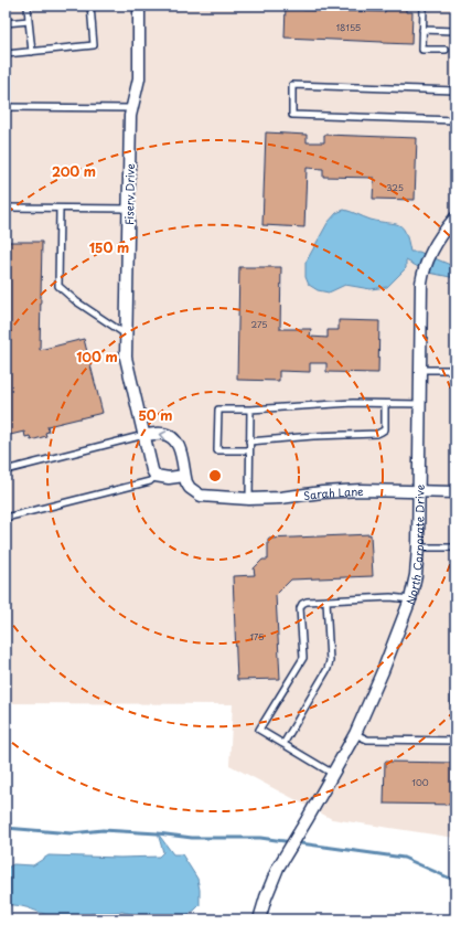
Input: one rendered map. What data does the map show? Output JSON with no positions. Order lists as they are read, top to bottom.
{
  "streets": {
    "street": ["Fiserv Drive", "Sarah Lane", "North Corporate Drive"]
  },
  "crossings": [
    ["Sarah Lane", "North Corporate Drive"]
  ],
  "house_numbers": [
    "18155",
    "325",
    "275",
    "175",
    "100"
  ],
  "rings": [
    "200 m",
    "150 m",
    "100 m",
    "50 m"
  ]
}
